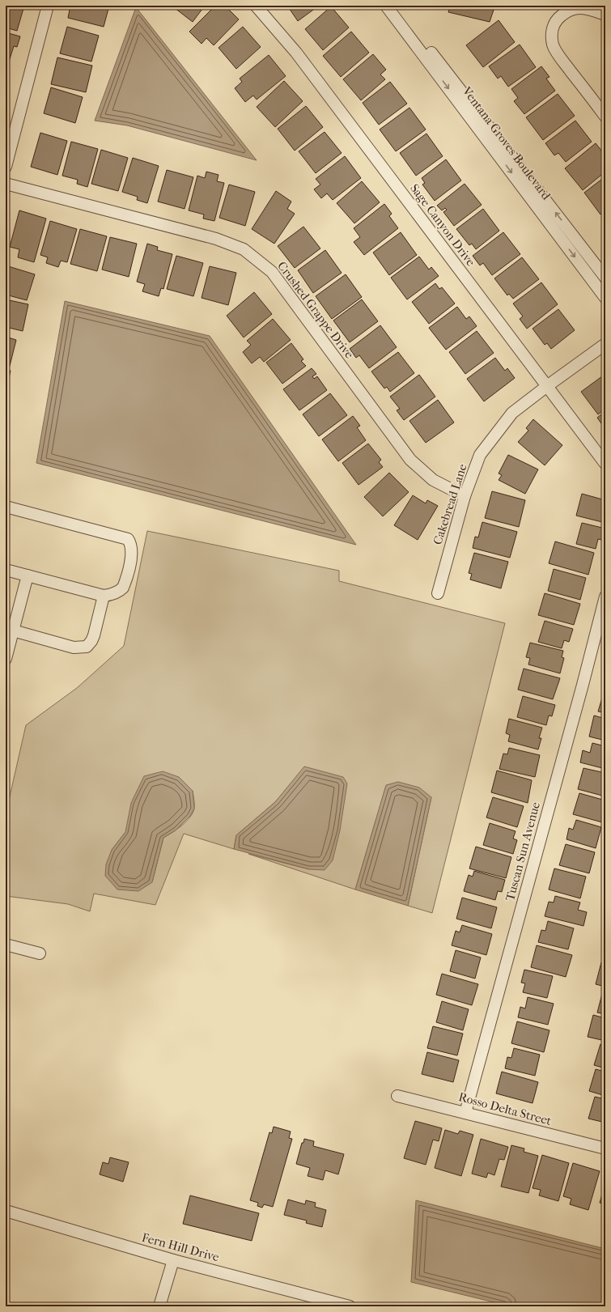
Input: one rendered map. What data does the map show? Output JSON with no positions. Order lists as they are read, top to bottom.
{
  "streets": {
    "street": [
      "Ventana Groves Boulevard",
      "Sage Canyon Drive",
      "Crushed Grappe Drive",
      "Cakebread Lane",
      "Tuscan Sun Avenue",
      "Rosso Delta Street",
      "Fern Hill Drive"
    ]
  },
  "crossings": [
    ["Sage Canyon Drive", "Cakebread Lane"],
    ["Crushed Grappe Drive", "Cakebread Lane"],
    ["Tuscan Sun Avenue", "Rosso Delta Street"]
  ]
}
